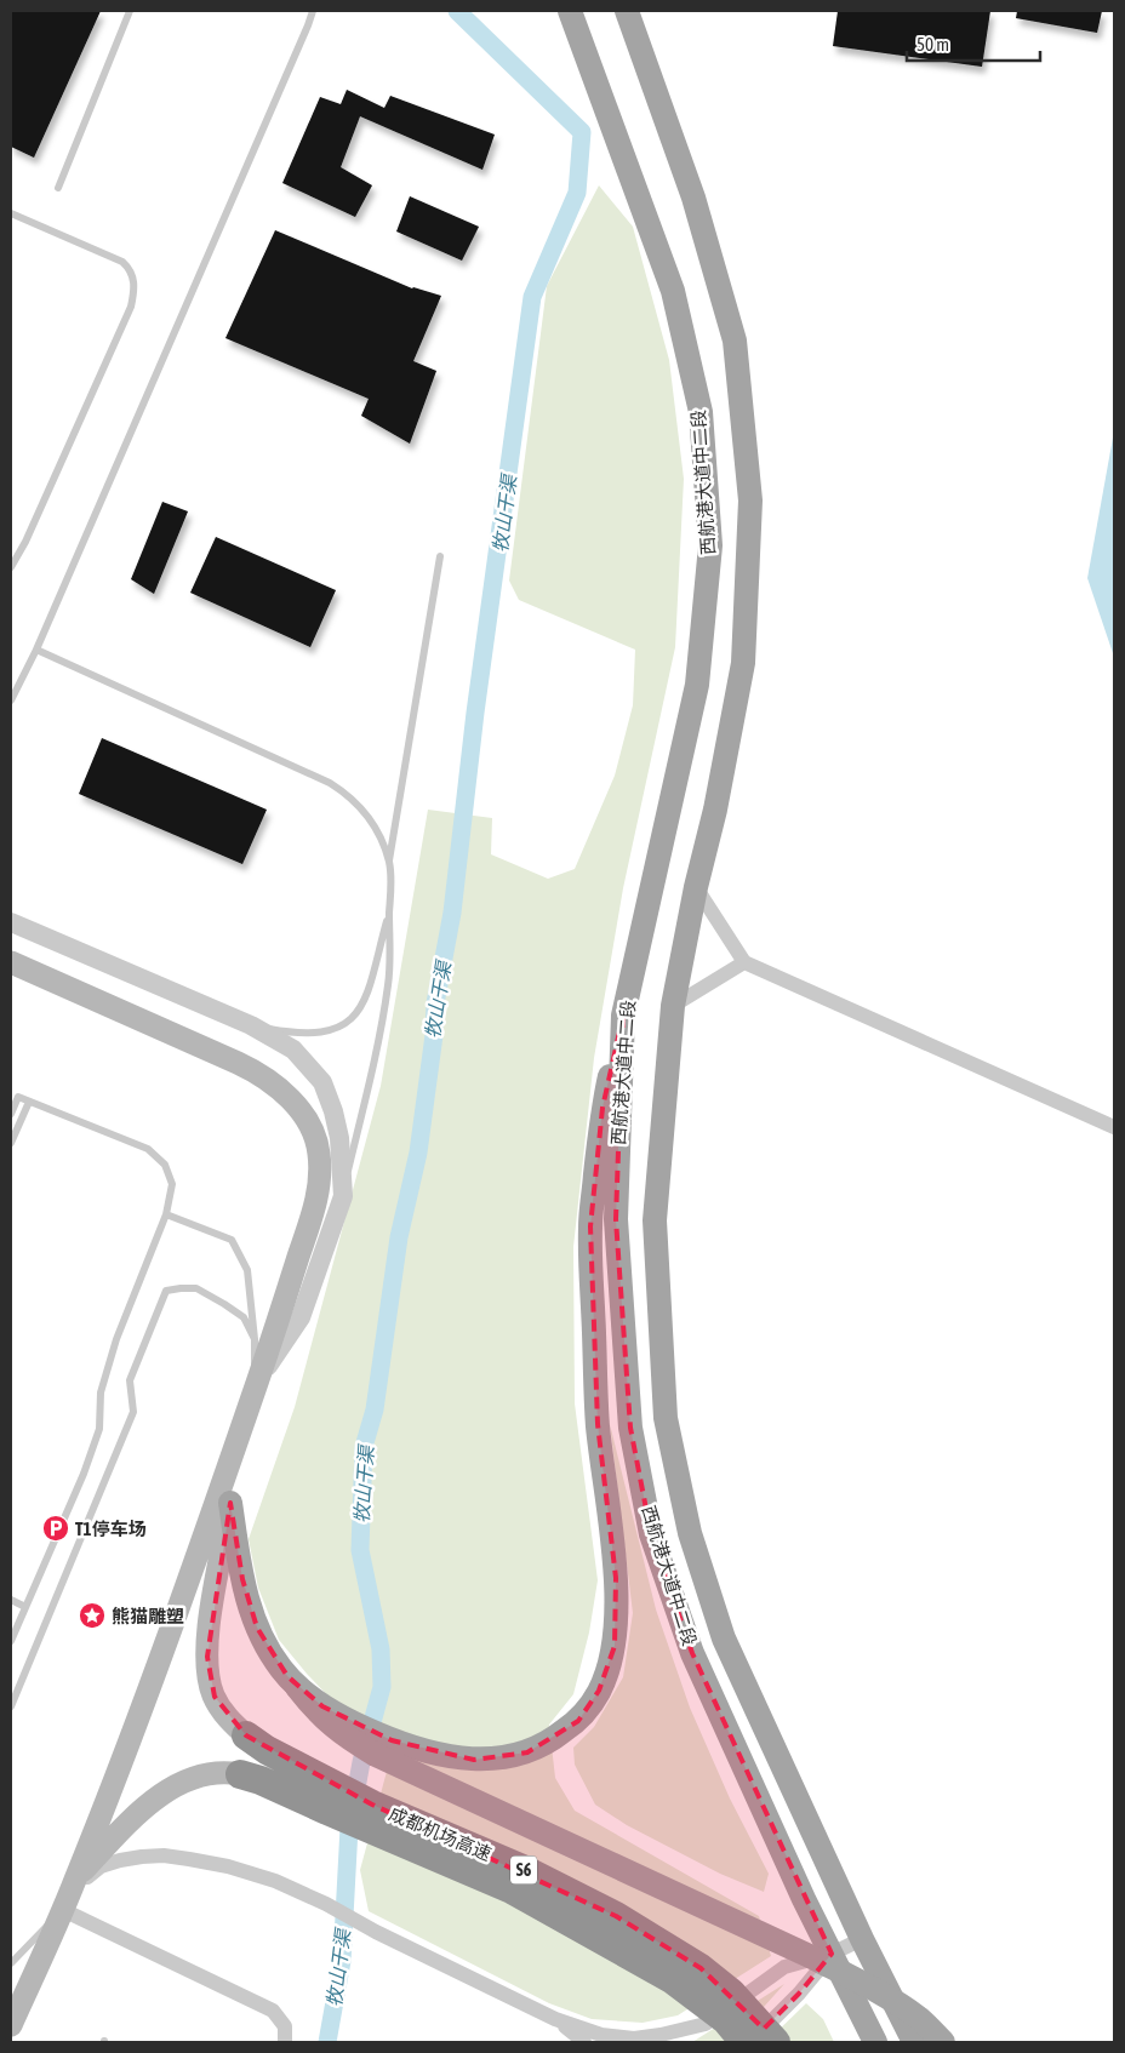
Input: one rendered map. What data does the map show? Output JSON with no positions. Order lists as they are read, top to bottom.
{
  "streets": {
    "highway": ["成都机场高速", "S6"],
    "main road": ["西航港大道中二段"]
  },
  "water": ["牧山干渠"],
  "places": {
    "parking": ["T1停车场"],
    "place": ["熊猫雕塑"]
  },
  "scale_bar": "50 m"
}
